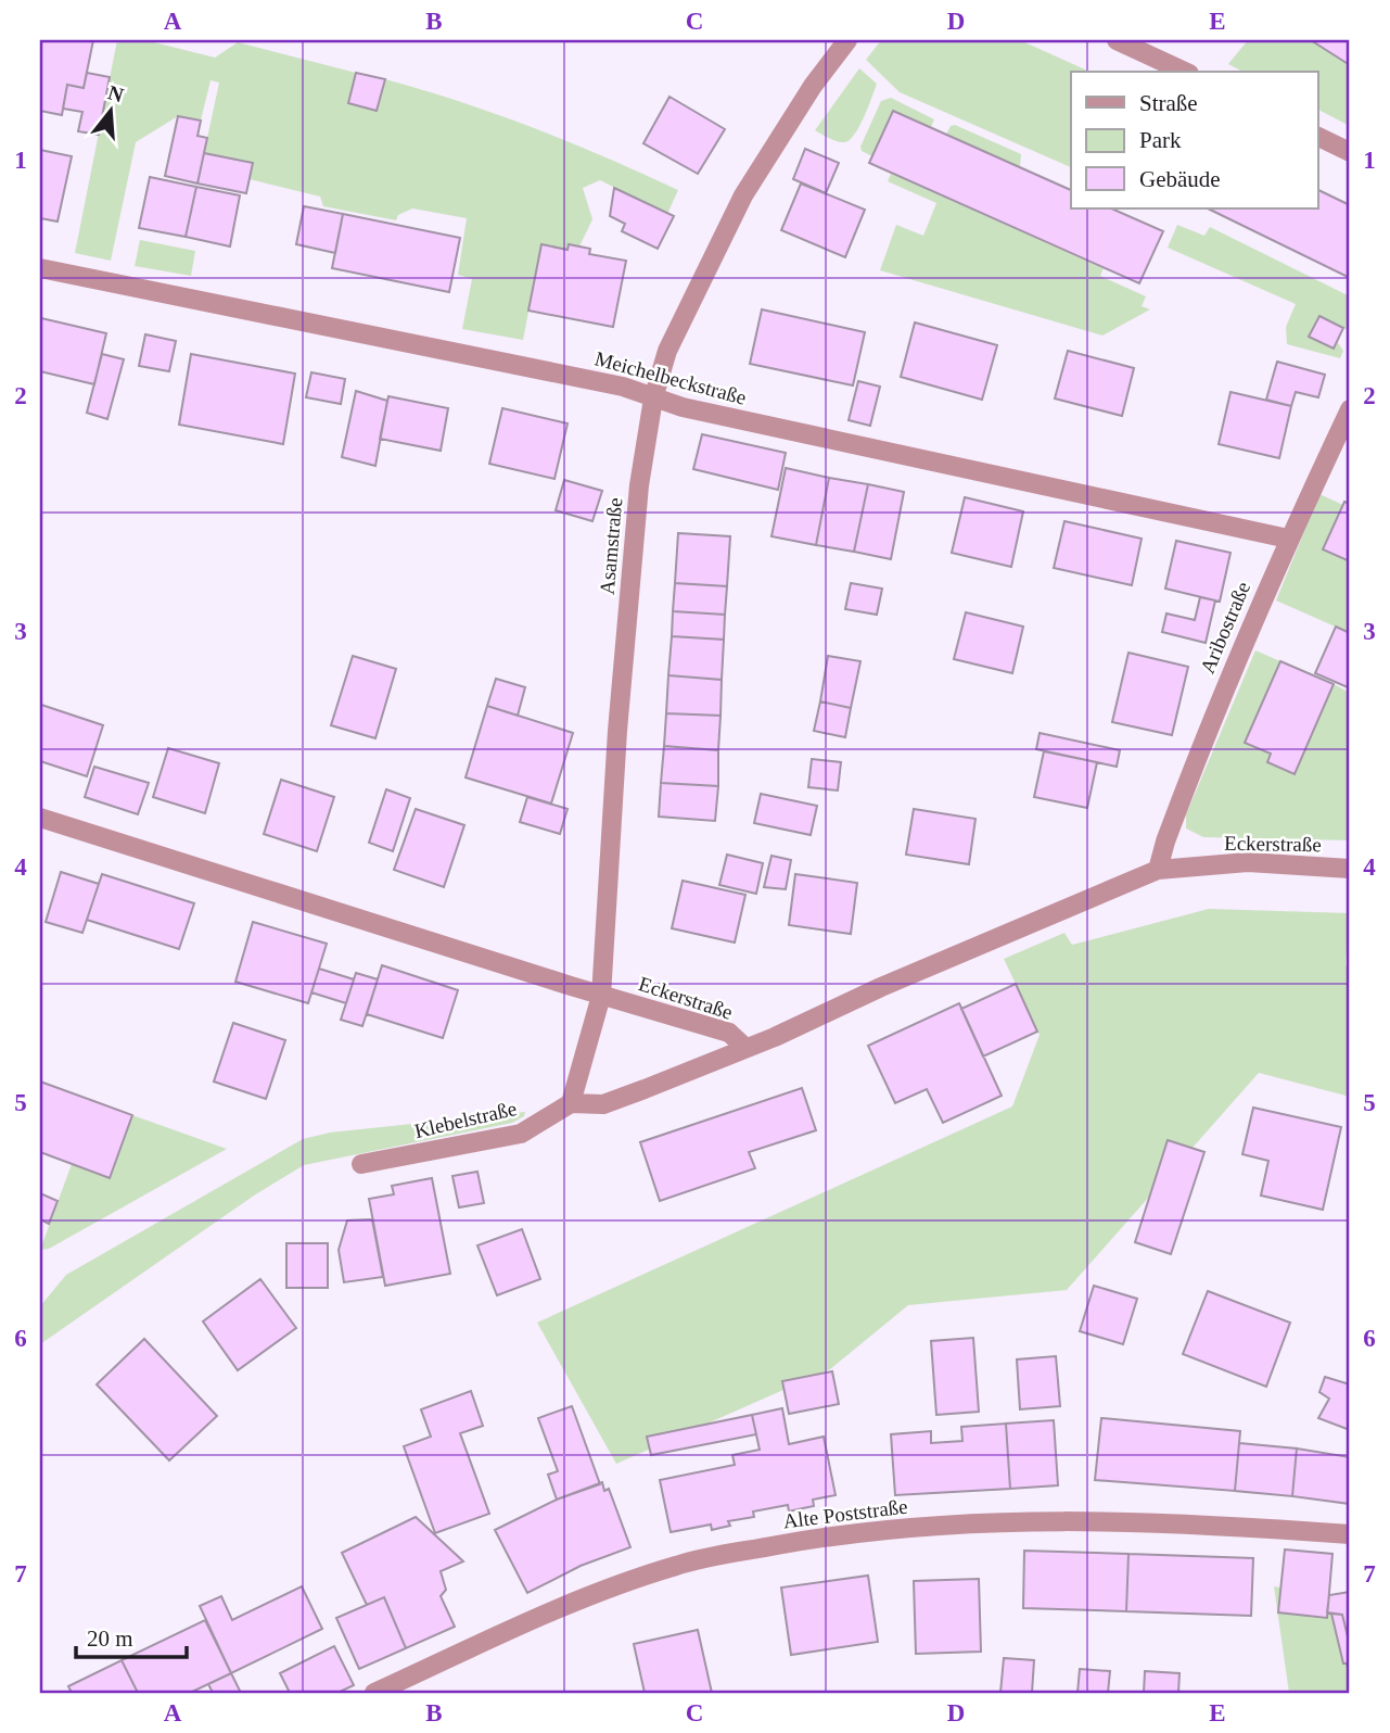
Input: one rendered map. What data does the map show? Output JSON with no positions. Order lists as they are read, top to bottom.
{
  "streets": {
    "street": [
      "Meichelbeckstraße",
      "Asamstraße",
      "Aribostraße",
      "Eckerstraße",
      "Klebelstraße",
      "Alte Poststraße"
    ]
  },
  "crossings": [
    ["Meichelbeckstraße", "Asamstraße"],
    ["Meichelbeckstraße", "Aribostraße"],
    ["Asamstraße", "Eckerstraße"],
    ["Asamstraße", "Klebelstraße"],
    ["Aribostraße", "Eckerstraße"]
  ],
  "legend": ["Straße", "Park", "Gebäude"],
  "scale_bar": "20 m",
  "north": "top",
  "grid": {
    "columns": [
      "A",
      "B",
      "C",
      "D",
      "E"
    ],
    "rows": [
      "1",
      "2",
      "3",
      "4",
      "5",
      "6",
      "7"
    ]
  }
}
